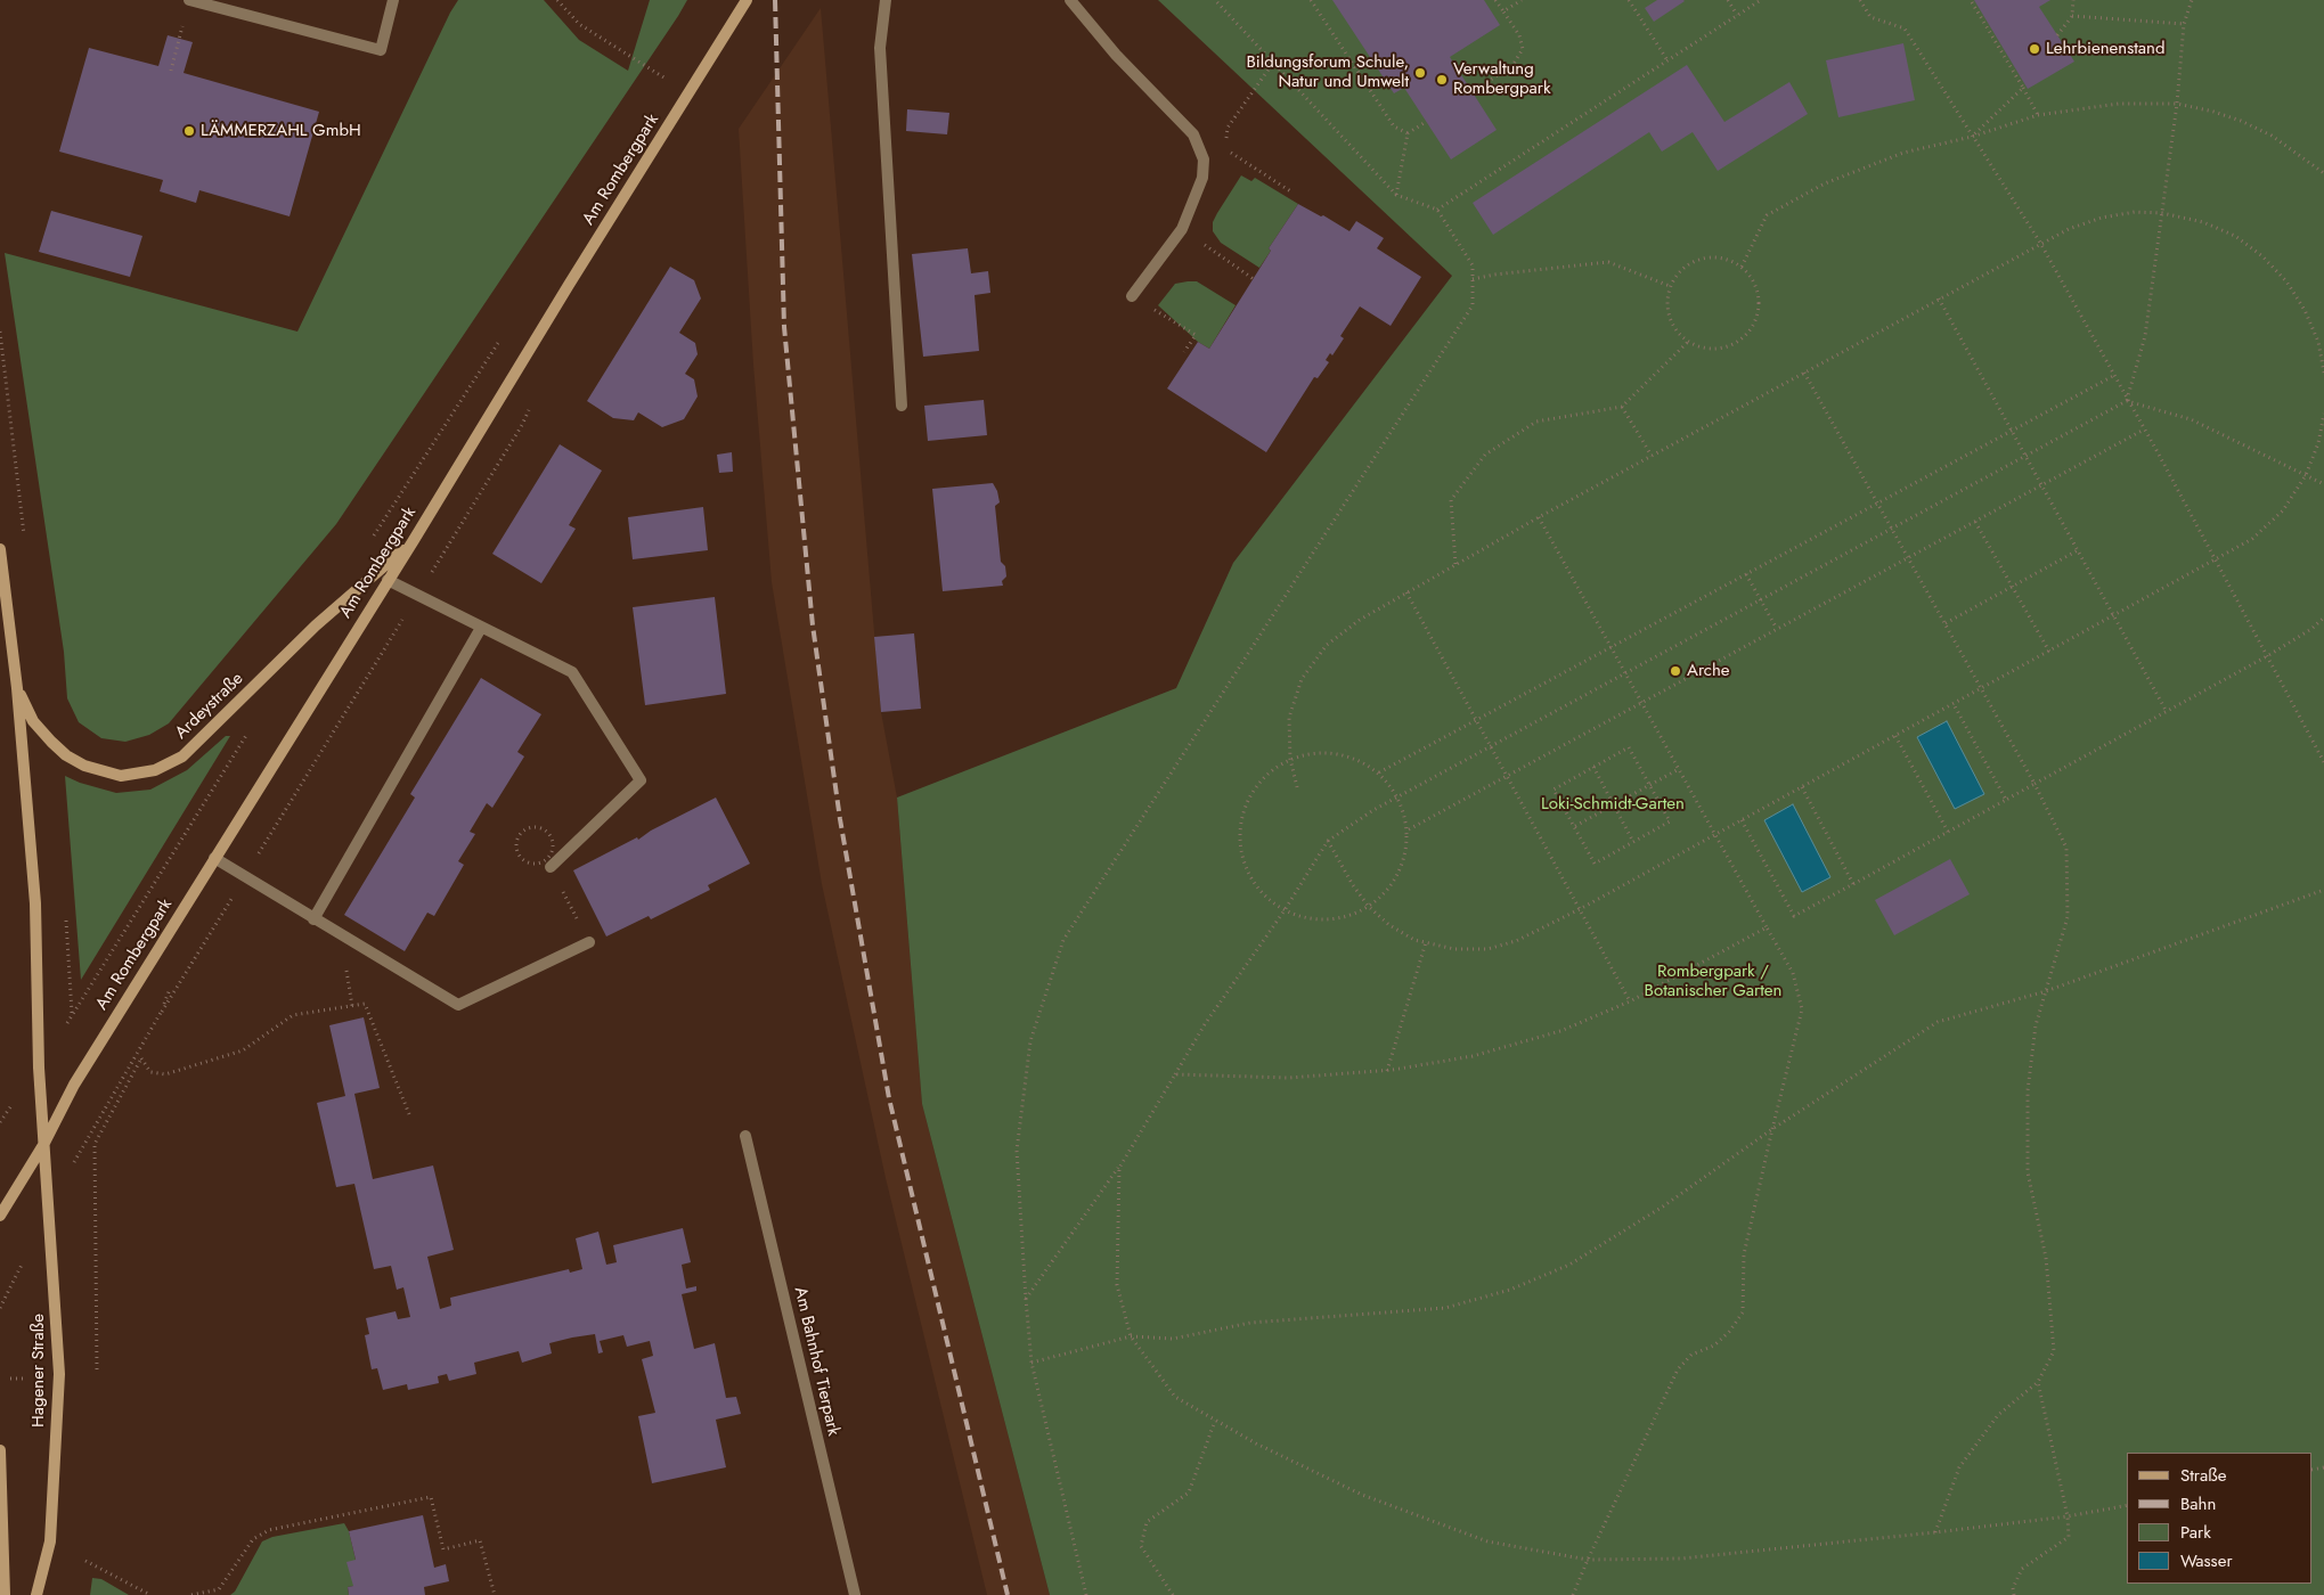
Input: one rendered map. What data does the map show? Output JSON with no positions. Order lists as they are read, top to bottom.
{
  "streets": {
    "main road": ["Am Rombergpark", "Ardeystraße", "Hagener Straße"],
    "street": ["Am Bahnhof Tierpark"]
  },
  "crossings": [
    ["Am Rombergpark", "Ardeystraße"],
    ["Am Rombergpark", "Hagener Straße"],
    ["Ardeystraße", "Hagener Straße"]
  ],
  "parks": ["Loki-Schmidt-Garten", "Rombergpark / Botanischer Garten"],
  "places": [
    "Lehrbienenstand",
    "Bildungsforum Schule, Natur und Umwelt",
    "Verwaltung Rombergpark",
    "LÄMMERZAHL GmbH",
    "Arche"
  ],
  "legend": [
    "Straße",
    "Bahn",
    "Park",
    "Wasser"
  ]
}
